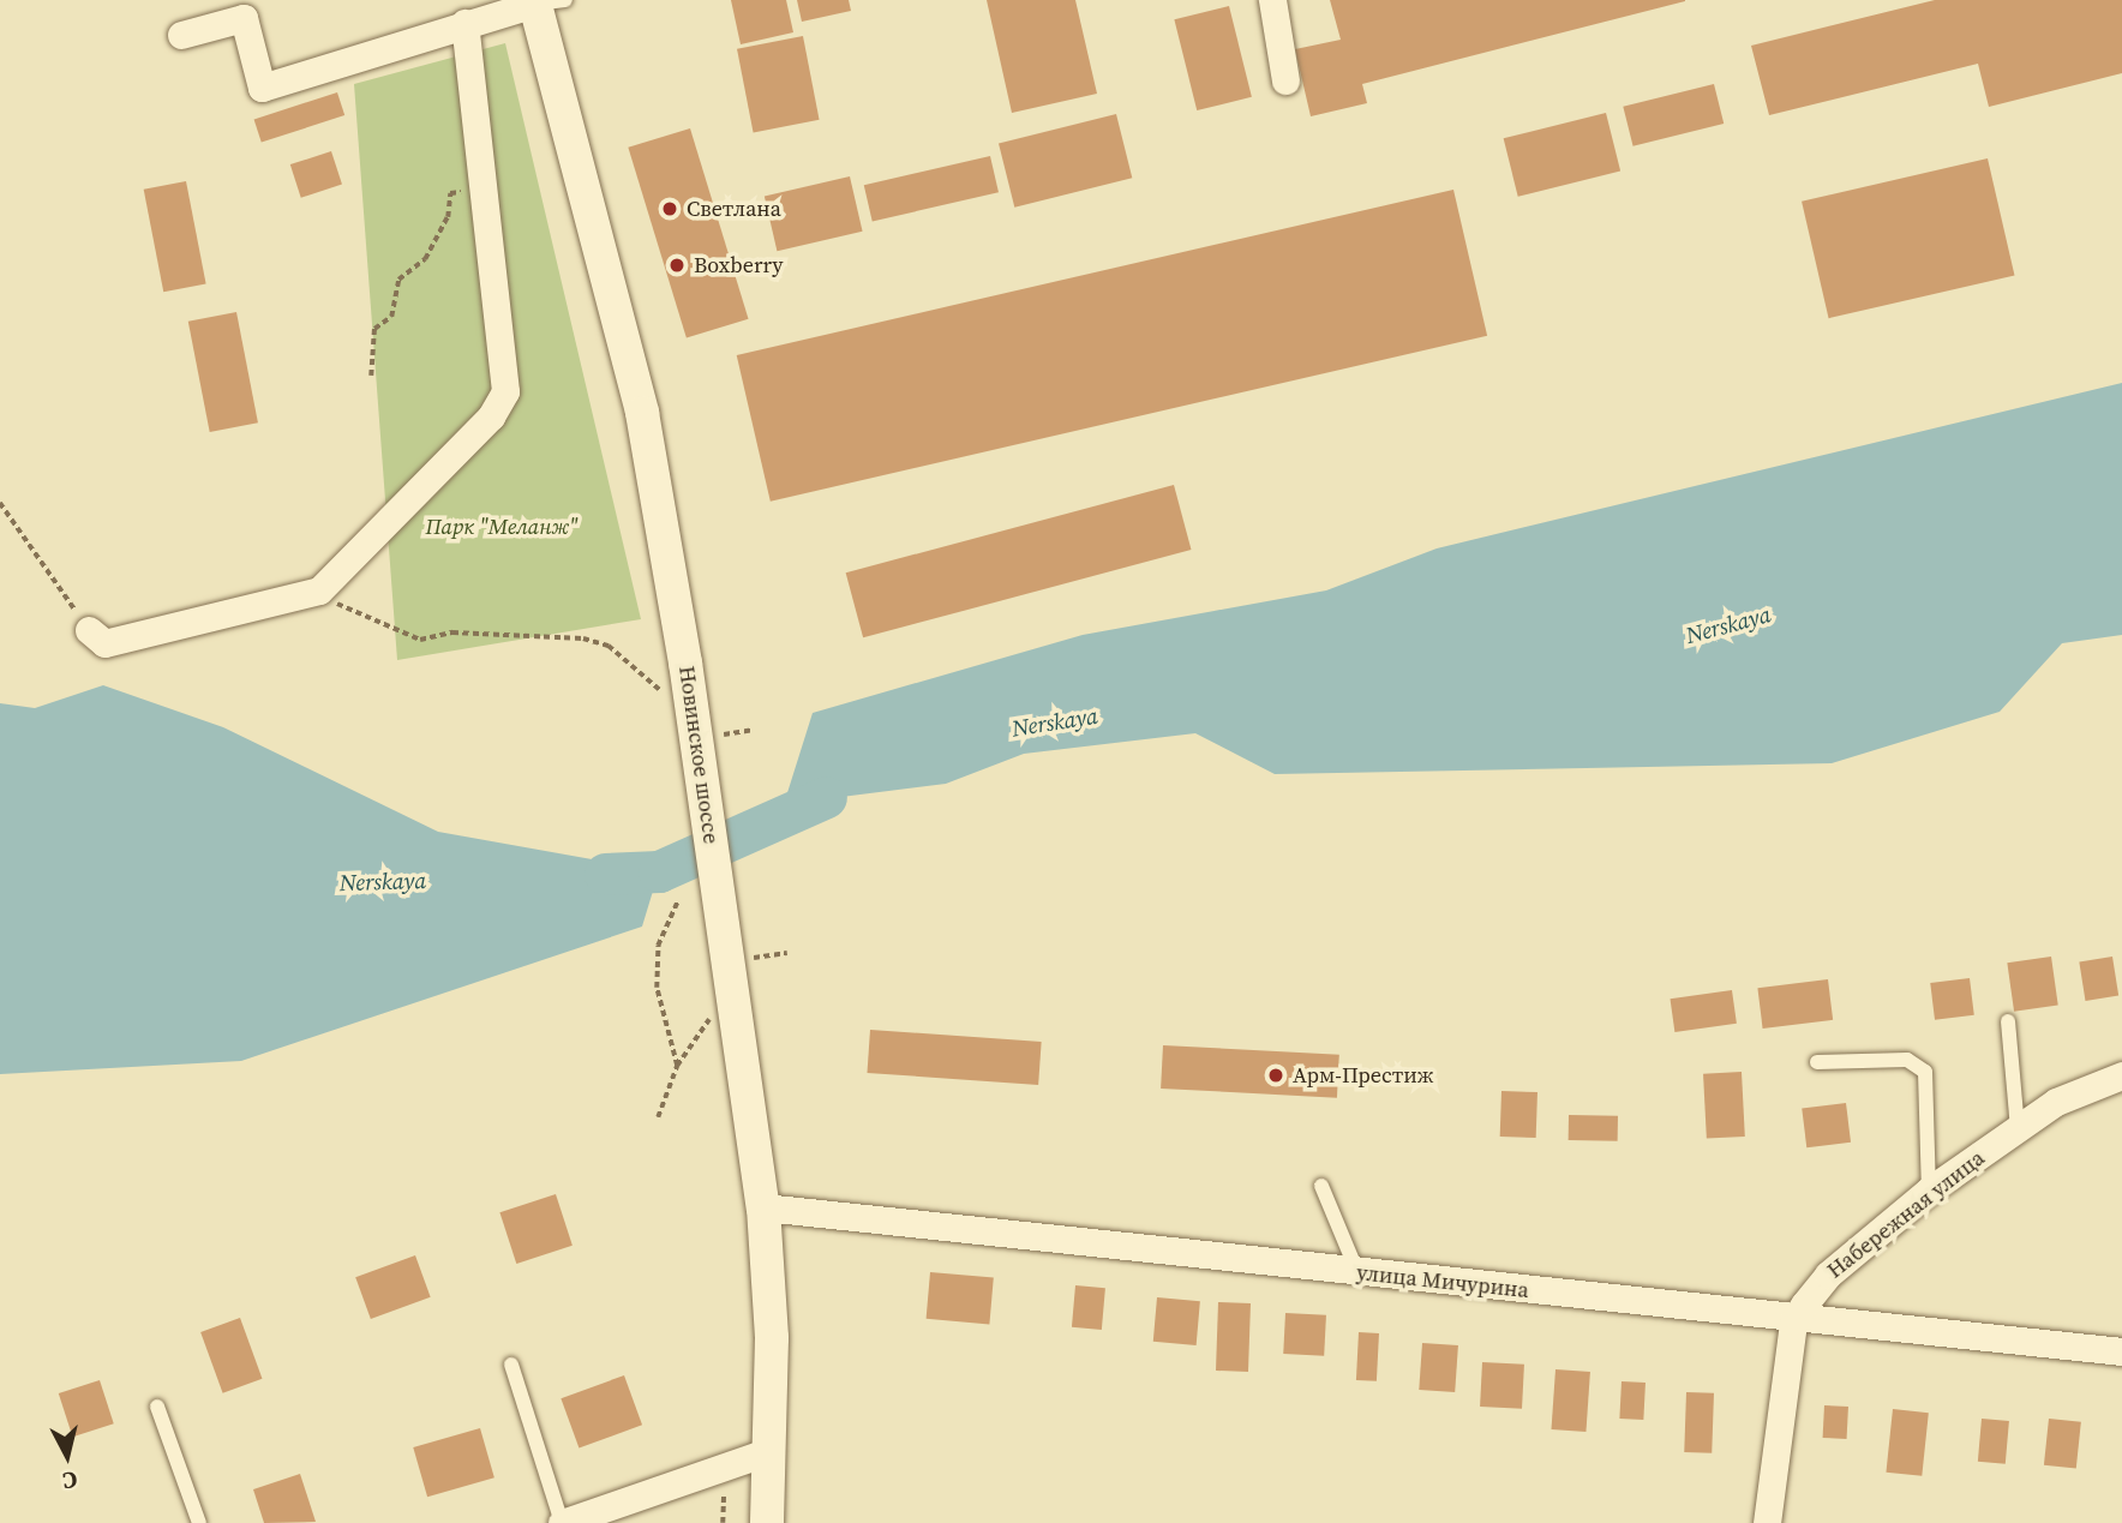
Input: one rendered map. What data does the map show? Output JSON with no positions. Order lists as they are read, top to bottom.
{
  "streets": {
    "street": ["Новинское шоссе", "Набережная улица", "улица Мичурина"]
  },
  "crossings": [
    ["Новинское шоссе", "улица Мичурина"],
    ["Набережная улица", "улица Мичурина"]
  ],
  "water": ["Nerskaya"],
  "parks": ["Парк \"Меланж\""],
  "places": ["Светлана", "Boxberry", "Арм-Престиж"],
  "north": "bottom"
}
